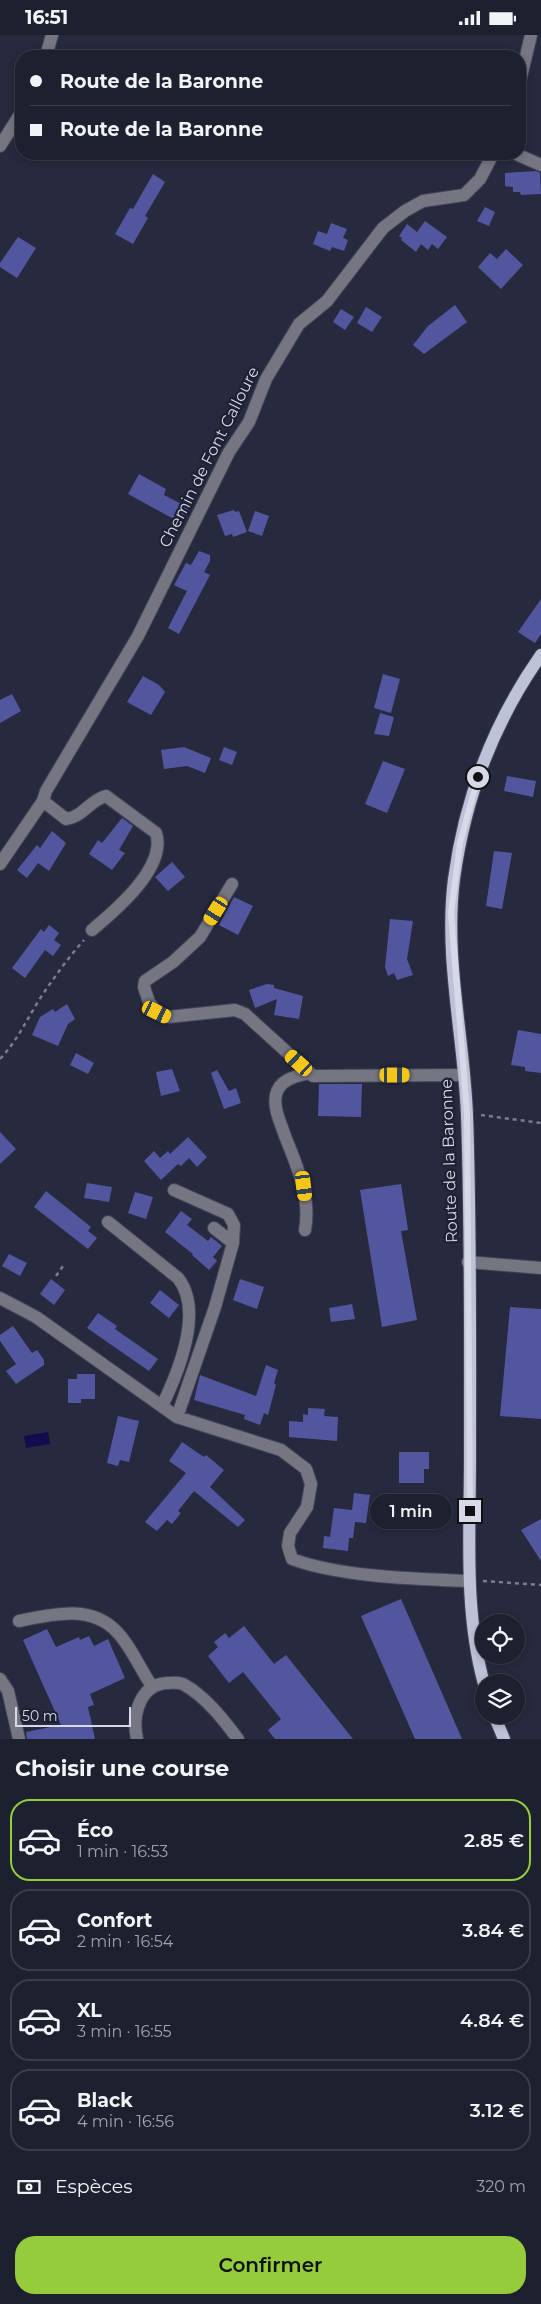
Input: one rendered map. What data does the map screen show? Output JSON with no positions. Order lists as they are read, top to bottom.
{
  "streets": {
    "main road": ["Route de la Baronne"],
    "street": ["Chemin de Font Calloure"]
  },
  "scale_bar": "50 m",
  "page": {
    "status": "16:51",
    "banner": ["Route de la Baronne", "Route de la Baronne"],
    "bubble": "1 min",
    "scale": "50 m",
    "heading": "Choisir une course",
    "list": [
      {
        "name": "Éco",
        "note": "1 min · 16:53",
        "value": "2.85 €"
      },
      {
        "name": "Confort",
        "note": "2 min · 16:54",
        "value": "3.84 €"
      },
      {
        "name": "XL",
        "note": "3 min · 16:55",
        "value": "4.84 €"
      },
      {
        "name": "Black",
        "note": "4 min · 16:56",
        "value": "3.12 €"
      }
    ],
    "pay": ["Espèces", "320 m"],
    "buttons": "Confirmer"
  }
}
